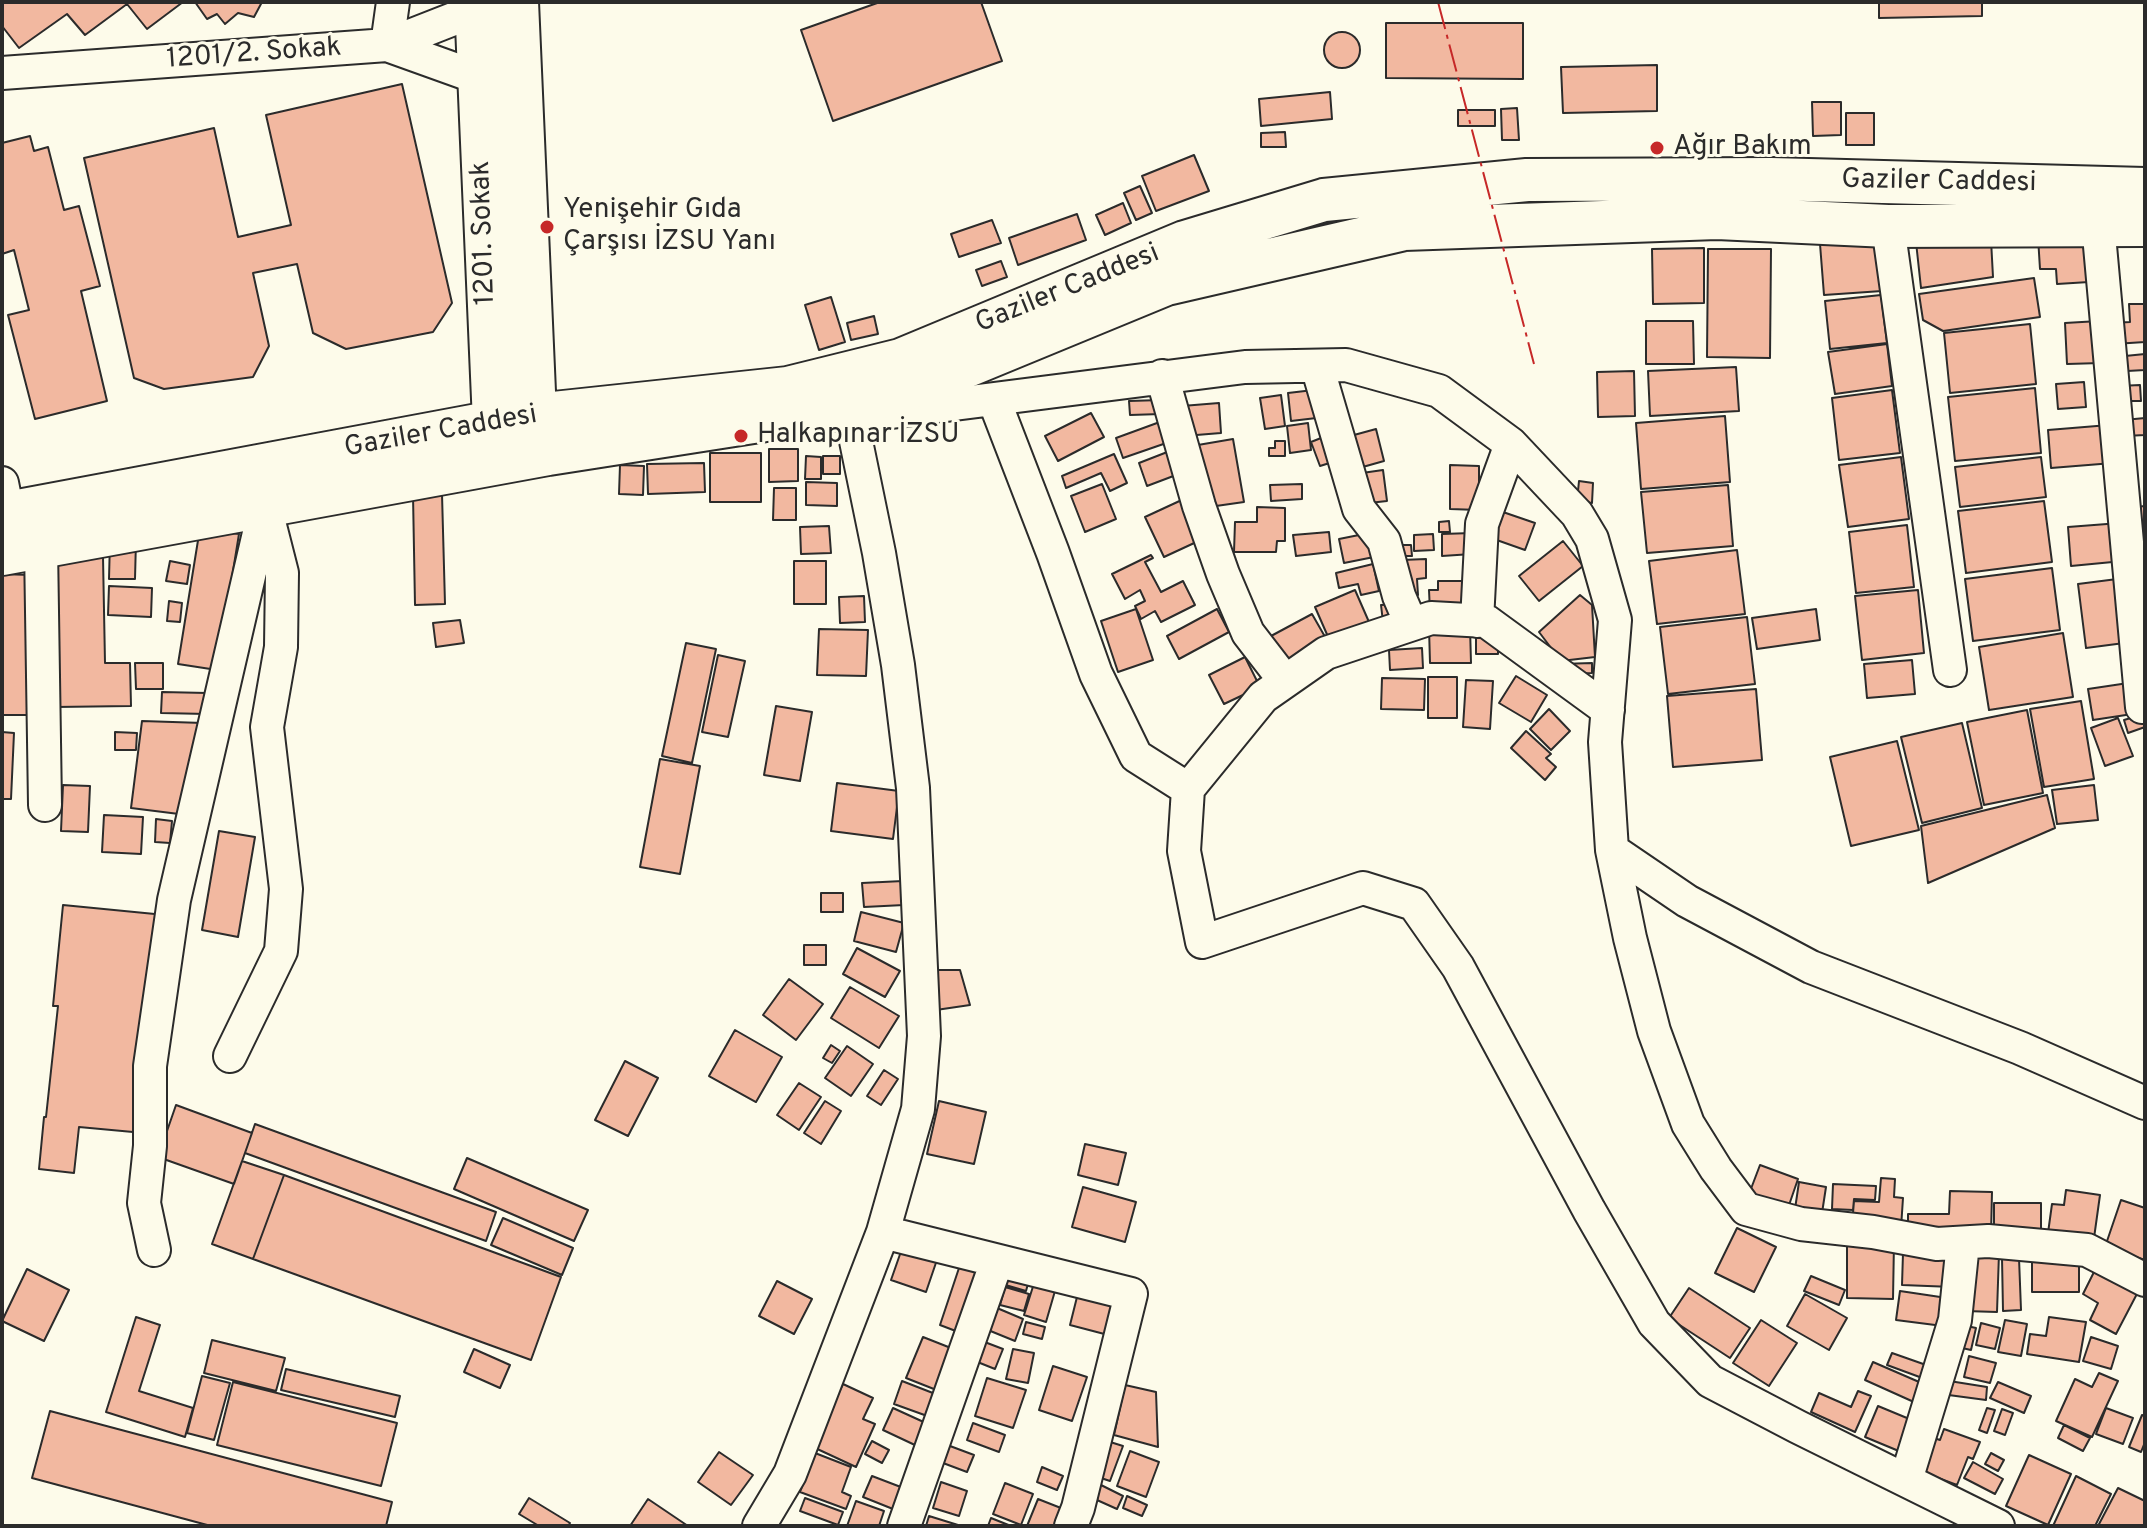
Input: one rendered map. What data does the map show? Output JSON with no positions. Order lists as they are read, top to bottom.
{
  "streets": {
    "main road": ["Gaziler Caddesi", "1201. Sokak"],
    "street": ["1201/2. Sokak"]
  },
  "crossings": [
    ["1201/2. Sokak", "1201. Sokak"],
    ["Gaziler Caddesi", "1201. Sokak"]
  ],
  "places": ["Ağır Bakım", "Yenişehir Gıda Çarşısı İZSU Yanı", "Halkapınar İZSU"]
}
